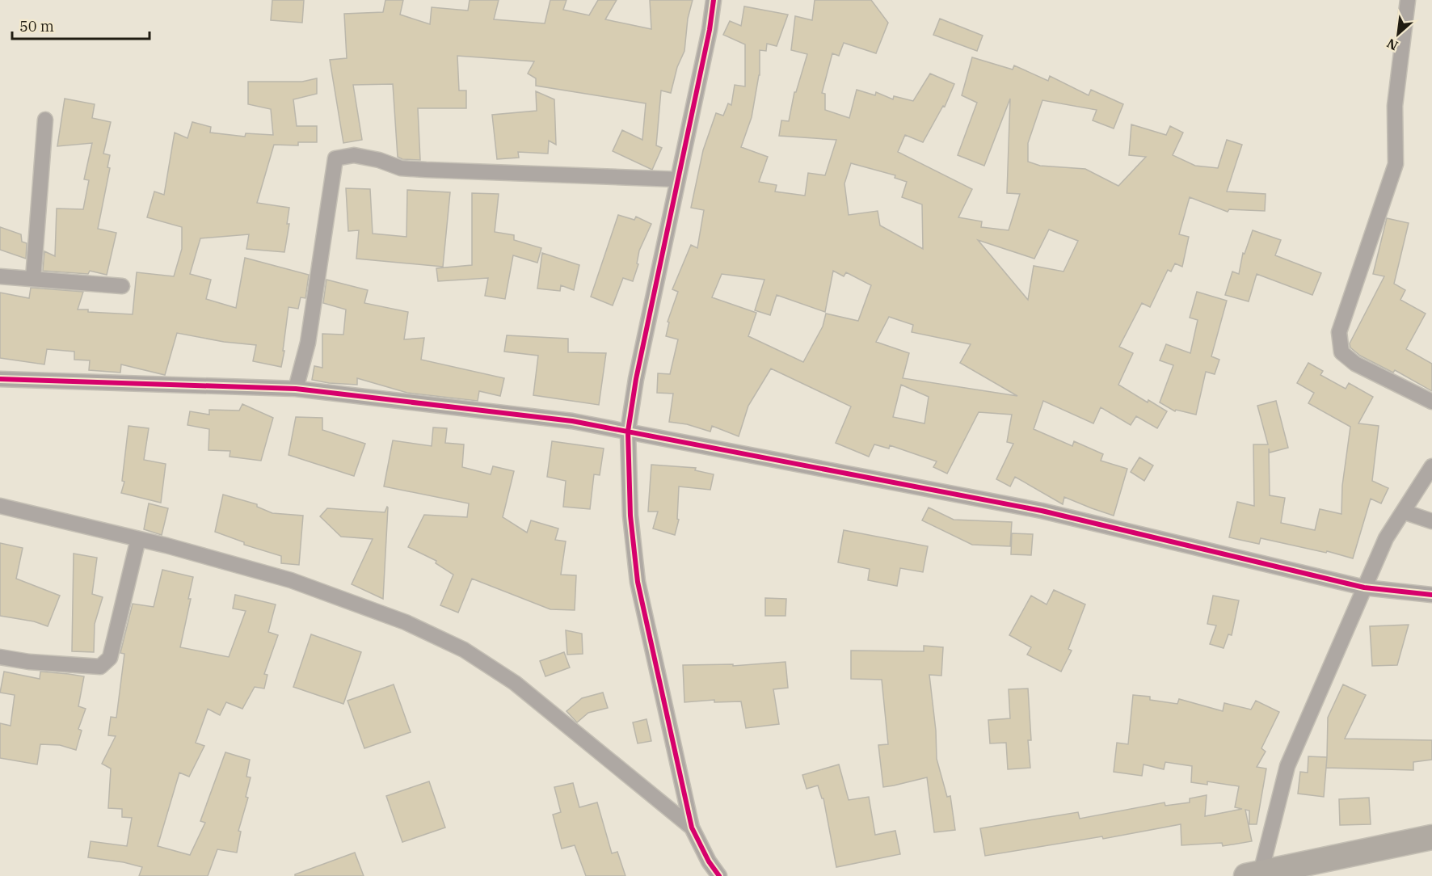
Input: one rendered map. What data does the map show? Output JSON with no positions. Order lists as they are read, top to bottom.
{
  "scale_bar": "50 m",
  "north": "bottom left"
}
